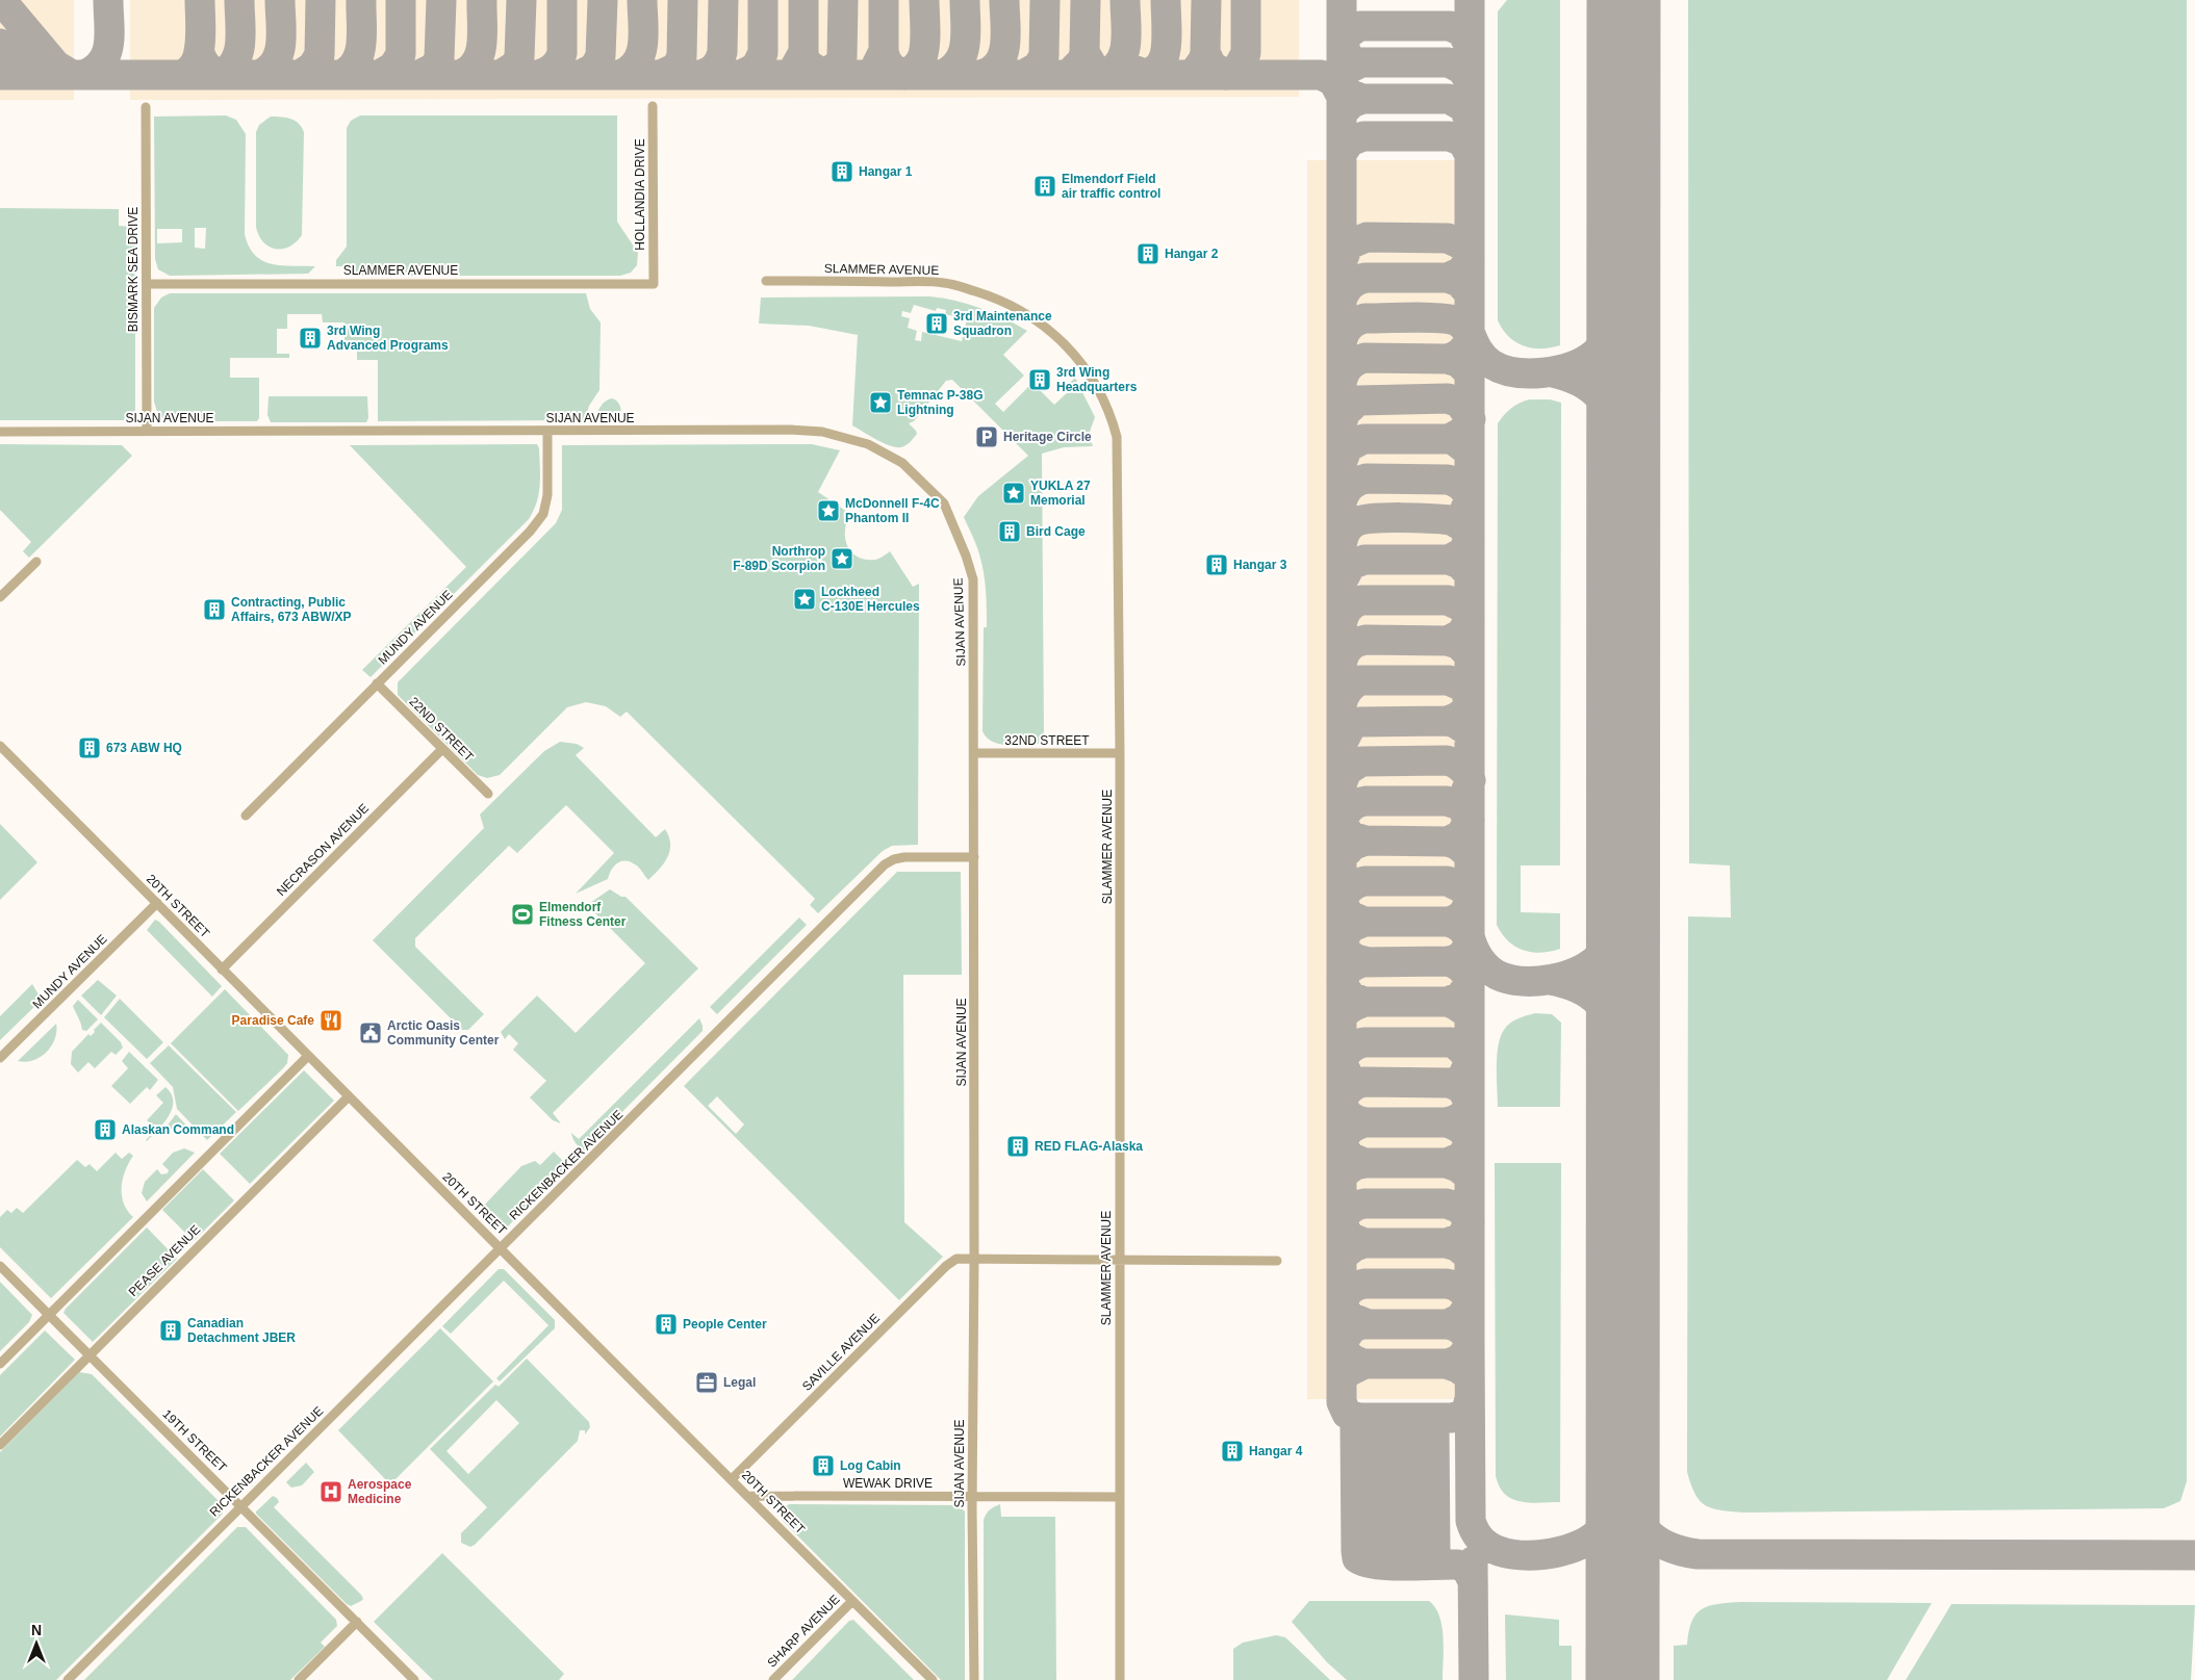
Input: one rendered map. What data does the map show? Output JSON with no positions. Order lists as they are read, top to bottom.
{
  "streets": {
    "street": [
      "HOLLANDIA DRIVE",
      "BISMARK SEA DRIVE",
      "SLAMMER AVENUE",
      "SIJAN AVENUE",
      "MUNDY AVENUE",
      "22ND STREET",
      "32ND STREET",
      "NECRASON AVENUE",
      "20TH STREET",
      "RICKENBACKER AVENUE",
      "PEASE AVENUE",
      "SAVILLE AVENUE",
      "19TH STREET",
      "WEWAK DRIVE",
      "SHARP AVENUE"
    ]
  },
  "crossings": [
    ["HOLLANDIA DRIVE", "SLAMMER AVENUE"],
    ["BISMARK SEA DRIVE", "SLAMMER AVENUE"],
    ["BISMARK SEA DRIVE", "SIJAN AVENUE"],
    ["SLAMMER AVENUE", "32ND STREET"],
    ["SLAMMER AVENUE", "SAVILLE AVENUE"],
    ["SLAMMER AVENUE", "WEWAK DRIVE"],
    ["SIJAN AVENUE", "MUNDY AVENUE"],
    ["SIJAN AVENUE", "32ND STREET"],
    ["SIJAN AVENUE", "RICKENBACKER AVENUE"],
    ["SIJAN AVENUE", "SAVILLE AVENUE"],
    ["SIJAN AVENUE", "WEWAK DRIVE"],
    ["MUNDY AVENUE", "22ND STREET"],
    ["MUNDY AVENUE", "20TH STREET"],
    ["22ND STREET", "NECRASON AVENUE"],
    ["NECRASON AVENUE", "20TH STREET"],
    ["20TH STREET", "RICKENBACKER AVENUE"],
    ["20TH STREET", "PEASE AVENUE"],
    ["20TH STREET", "SAVILLE AVENUE"],
    ["20TH STREET", "WEWAK DRIVE"],
    ["20TH STREET", "SHARP AVENUE"],
    ["RICKENBACKER AVENUE", "19TH STREET"],
    ["PEASE AVENUE", "19TH STREET"]
  ],
  "places": {
    "building": [
      "Hangar 1",
      "Elmendorf Field air traffic control",
      "Hangar 2",
      "3rd Maintenance Squadron",
      "3rd Wing Advanced Programs",
      "3rd Wing Headquarters",
      "Bird Cage",
      "Hangar 3",
      "Contracting, Public Affairs, 673 ABW/XP",
      "673 ABW HQ",
      "Alaskan Command",
      "RED FLAG-Alaska",
      "People Center",
      "Canadian Detachment JBER",
      "Hangar 4",
      "Log Cabin"
    ],
    "place": [
      "Temnac P-38G Lightning",
      "YUKLA 27 Memorial",
      "McDonnell F-4C Phantom II",
      "Northrop F-89D Scorpion",
      "Lockheed C-130E Hercules"
    ],
    "parking": ["Heritage Circle"],
    "sports": ["Elmendorf Fitness Center"],
    "restaurant": ["Paradise Cafe"],
    "public building": ["Arctic Oasis Community Center"],
    "office": ["Legal"],
    "hospital": ["Aerospace Medicine"]
  },
  "north": "top"
}
